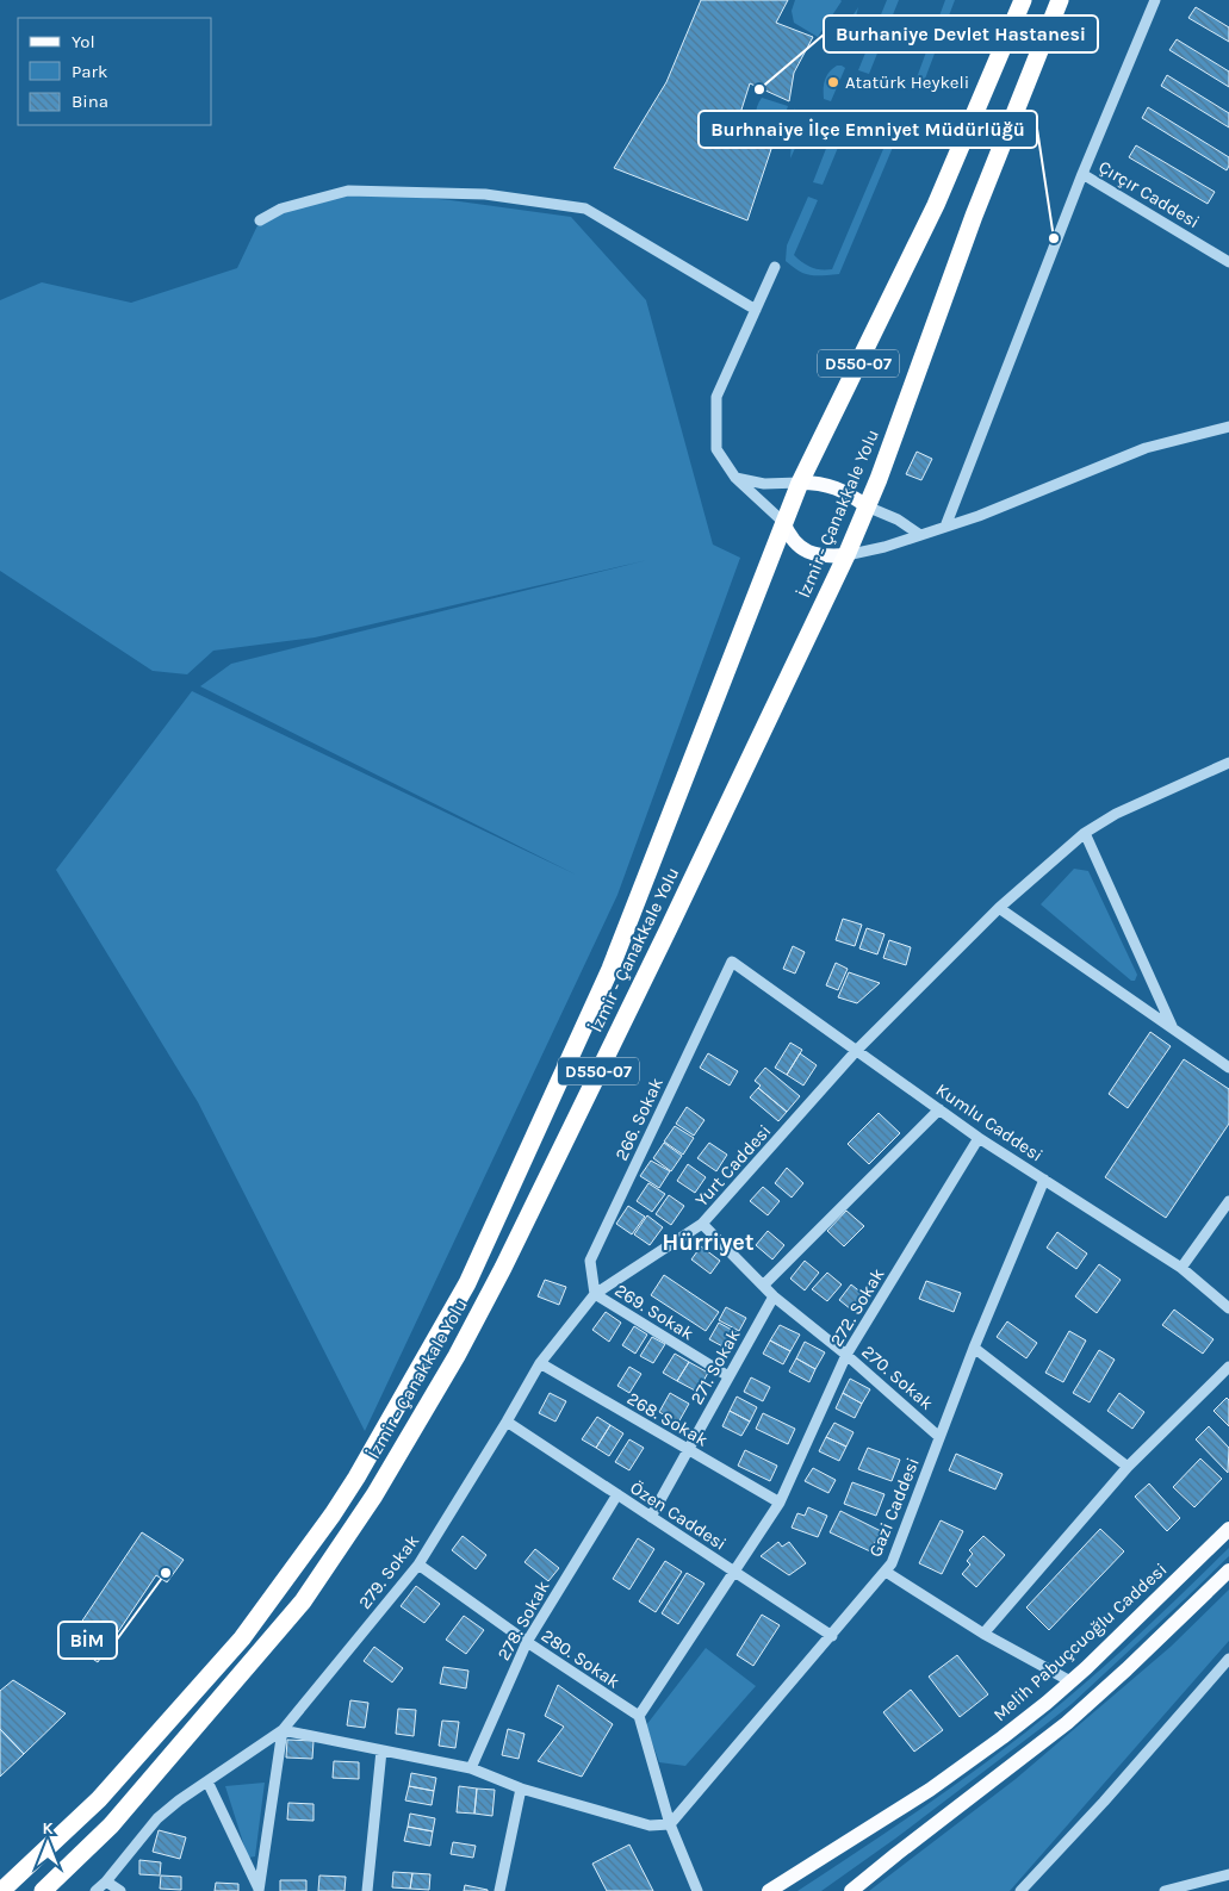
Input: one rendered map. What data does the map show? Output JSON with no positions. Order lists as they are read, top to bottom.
{
  "streets": {
    "highway": ["D550-07", "İzmir - Çanakkale Yolu"],
    "main road": ["Melih Pabuçcuoğlu Caddesi"],
    "street": [
      "Çırçır Caddesi",
      "266. Sokak",
      "Kumlu Caddesi",
      "Yurt Caddesi",
      "272. Sokak",
      "269. Sokak",
      "271. Sokak",
      "270. Sokak",
      "268. Sokak",
      "Gazi Caddesi",
      "Özen Caddesi",
      "279. Sokak",
      "278. Sokak",
      "280. Sokak"
    ]
  },
  "crossings": [
    ["266. Sokak", "Kumlu Caddesi"],
    ["266. Sokak", "Yurt Caddesi"],
    ["266. Sokak", "269. Sokak"],
    ["Kumlu Caddesi", "Yurt Caddesi"],
    ["Kumlu Caddesi", "272. Sokak"],
    ["Kumlu Caddesi", "Gazi Caddesi"],
    ["Yurt Caddesi", "269. Sokak"],
    ["Yurt Caddesi", "270. Sokak"],
    ["Yurt Caddesi", "268. Sokak"],
    ["Yurt Caddesi", "Özen Caddesi"],
    ["Yurt Caddesi", "279. Sokak"],
    ["272. Sokak", "270. Sokak"],
    ["272. Sokak", "268. Sokak"],
    ["272. Sokak", "Özen Caddesi"],
    ["272. Sokak", "280. Sokak"],
    ["269. Sokak", "271. Sokak"],
    ["271. Sokak", "270. Sokak"],
    ["271. Sokak", "268. Sokak"],
    ["271. Sokak", "Özen Caddesi"],
    ["270. Sokak", "Gazi Caddesi"],
    ["Gazi Caddesi", "Özen Caddesi"],
    ["Özen Caddesi", "279. Sokak"],
    ["Özen Caddesi", "278. Sokak"],
    ["279. Sokak", "280. Sokak"],
    ["278. Sokak", "280. Sokak"]
  ],
  "districts": ["Hürriyet"],
  "places": [
    "Atatürk Heykeli",
    "Burhaniye Devlet Hastanesi",
    "Burhnaiye İlçe Emniyet Müdürlüğü",
    "BİM"
  ],
  "legend": ["Yol", "Park", "Bina"],
  "north": "top"
}
